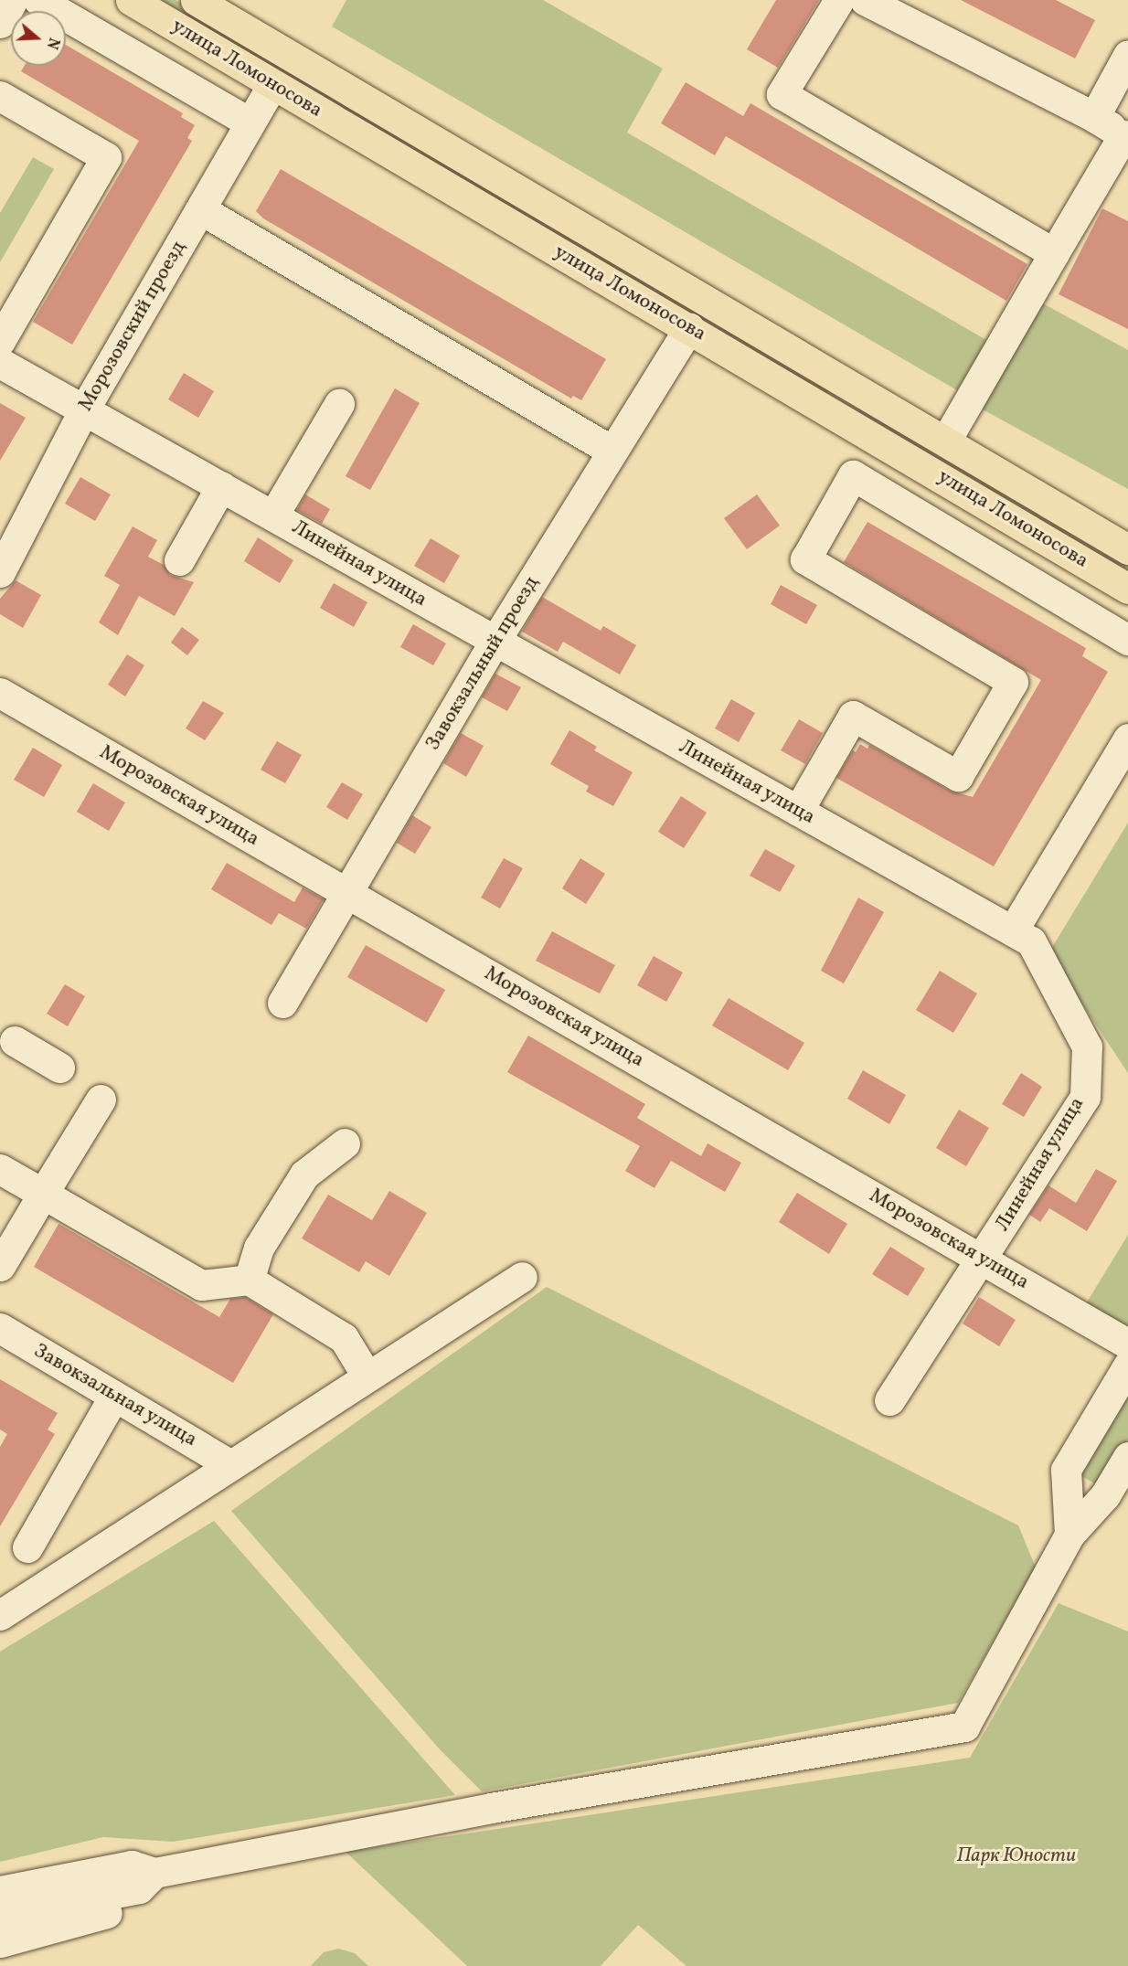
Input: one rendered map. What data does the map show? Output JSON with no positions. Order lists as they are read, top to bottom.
{
  "streets": {
    "main road": ["улица Ломоносова"],
    "street": [
      "Морозовский проезд",
      "Линейная улица",
      "Завокзальный проезд",
      "Морозовская улица",
      "Завокзальная улица"
    ]
  },
  "crossings": [
    ["улица Ломоносова", "Морозовский проезд"],
    ["улица Ломоносова", "Завокзальный проезд"],
    ["Морозовский проезд", "Линейная улица"],
    ["Линейная улица", "Завокзальный проезд"],
    ["Линейная улица", "Морозовская улица"],
    ["Завокзальный проезд", "Морозовская улица"]
  ],
  "parks": ["Парк Юности"],
  "north": "right"
}
